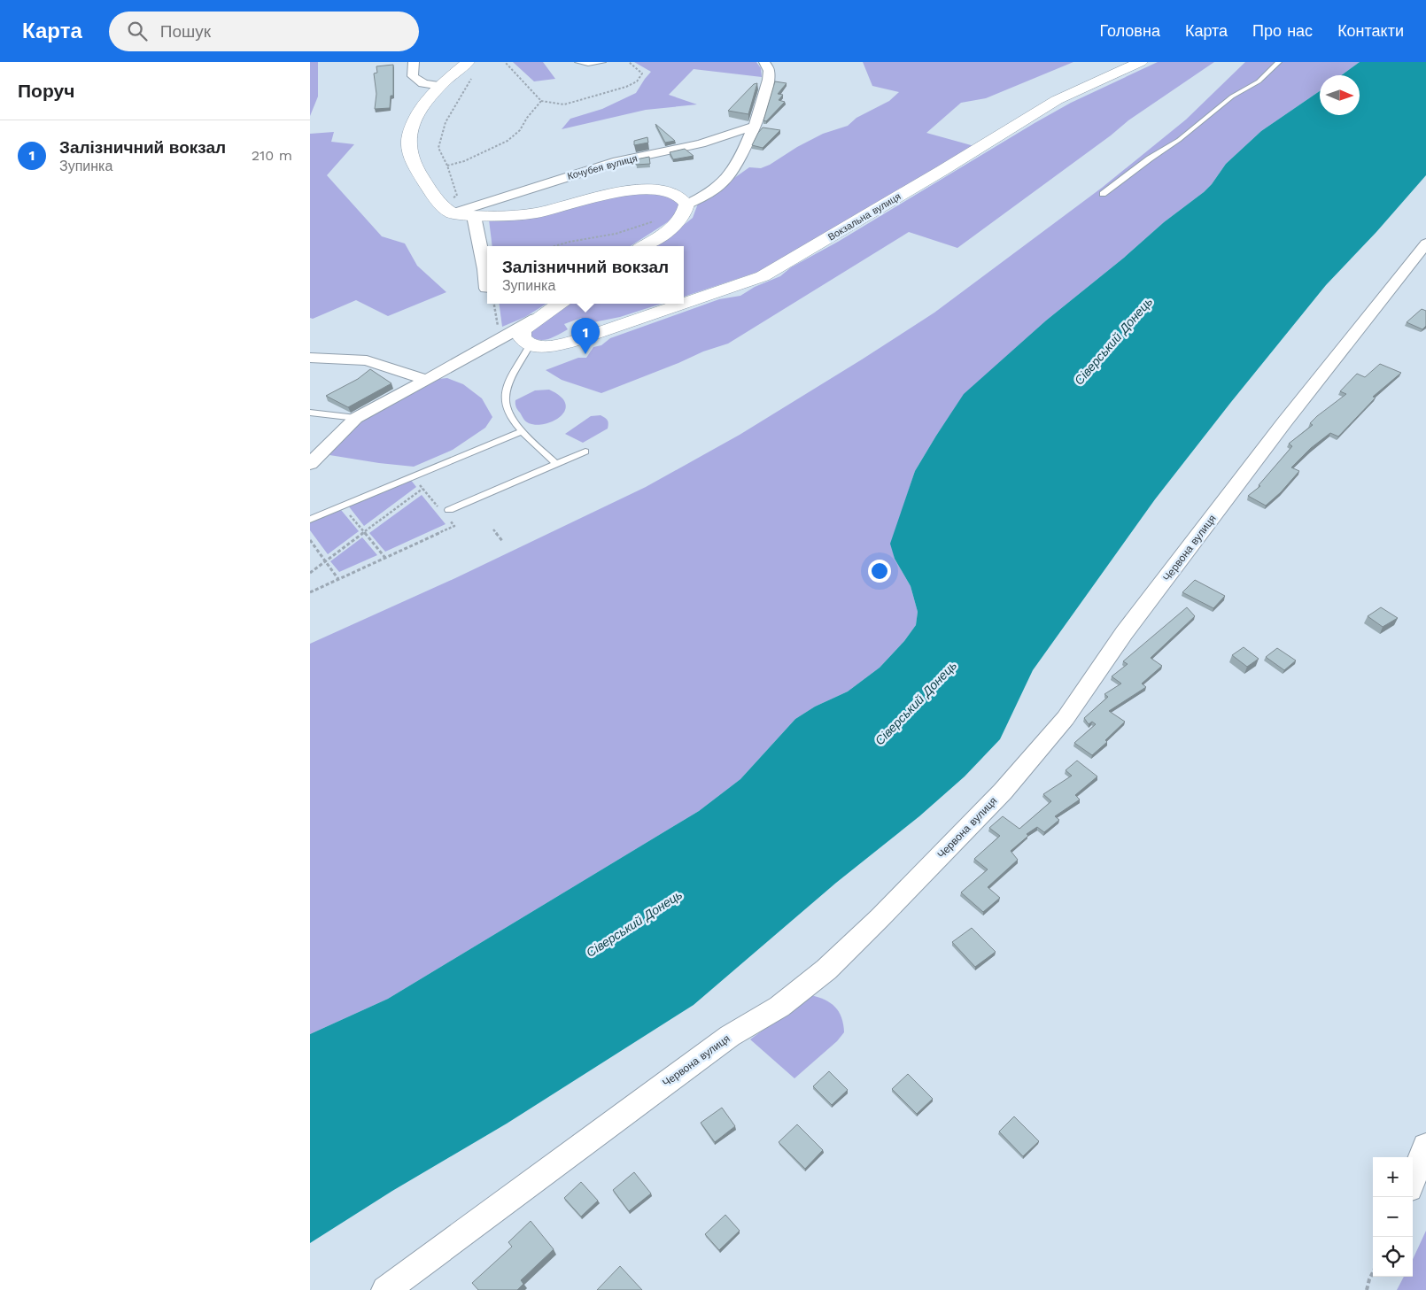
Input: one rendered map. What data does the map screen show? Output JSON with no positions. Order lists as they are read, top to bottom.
{
  "streets": {
    "main road": ["Вокзальна вулиця"],
    "street": ["Кочубея вулиця", "Червона вулиця"]
  },
  "water": ["Сіверський Донець"],
  "north": "right",
  "page": {
    "header": "Карта",
    "search": "Пошук",
    "nav": [
      "Головна",
      "Карта",
      "Про нас",
      "Контакти"
    ],
    "heading": "Поруч",
    "list": [
      {
        "mark": "1",
        "name": "Залізничний вокзал",
        "note": "Зупинка",
        "value": "210 m"
      }
    ],
    "popup": ["Залізничний вокзал", "Зупинка"],
    "pins": "1",
    "map_buttons": ["+", "−"]
  }
}
